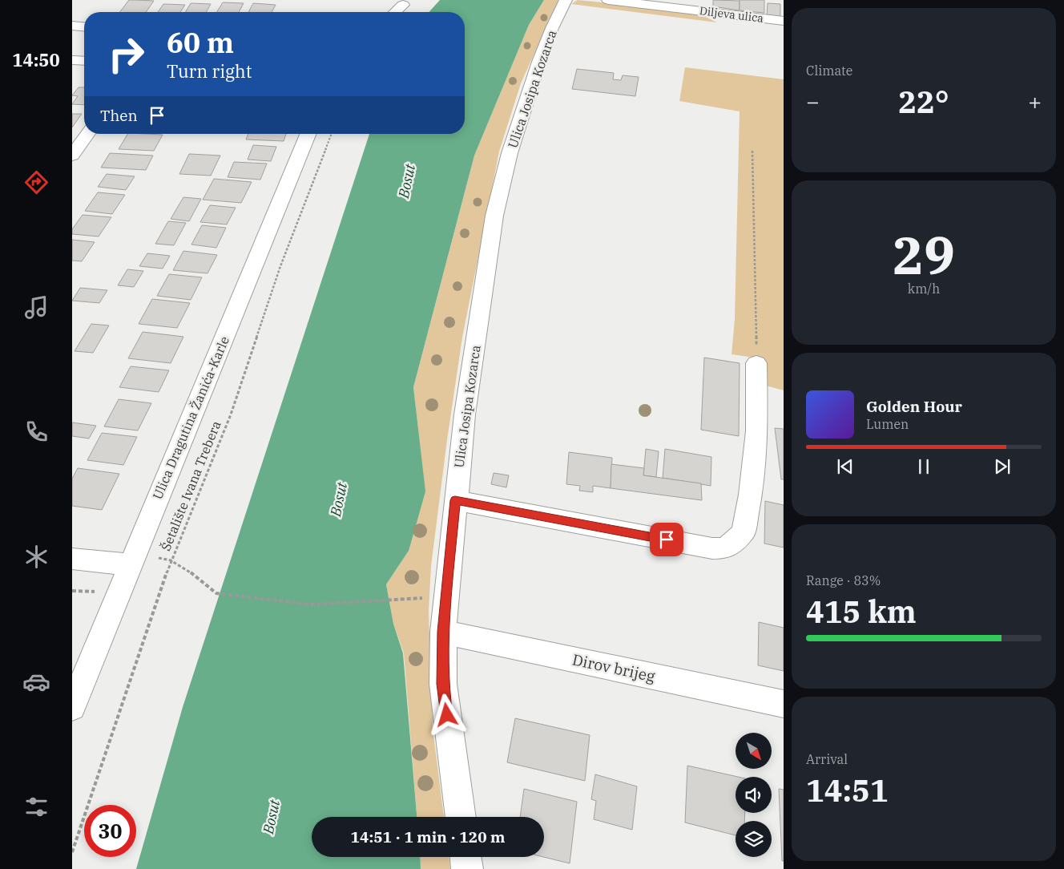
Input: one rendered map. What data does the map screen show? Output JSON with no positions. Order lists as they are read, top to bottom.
{
  "streets": {
    "street": [
      "Diljeva ulica",
      "Ulica Josipa Kozarca",
      "Ulica Dragutina Žanića-Karle",
      "Dirov brijeg"
    ],
    "path": ["Šetalište Ivana Trebera"]
  },
  "crossings": [
    ["Ulica Josipa Kozarca", "Dirov brijeg"]
  ],
  "water": ["Bosut"],
  "north": "bottom right",
  "page": {
    "tabs": "14:50",
    "tile": [
      "Climate",
      ["29", "km/h"],
      ["Range · 83%", "415 km"],
      ["Arrival", "14:51"]
    ],
    "turn": ["60 m", "Turn right"],
    "heat": ["−", "22°", "+"],
    "then": "Then",
    "song": ["Golden Hour", "Lumen"],
    "limit": "30",
    "trip": "14:51 · 1 min · 120 m"
  }
}
